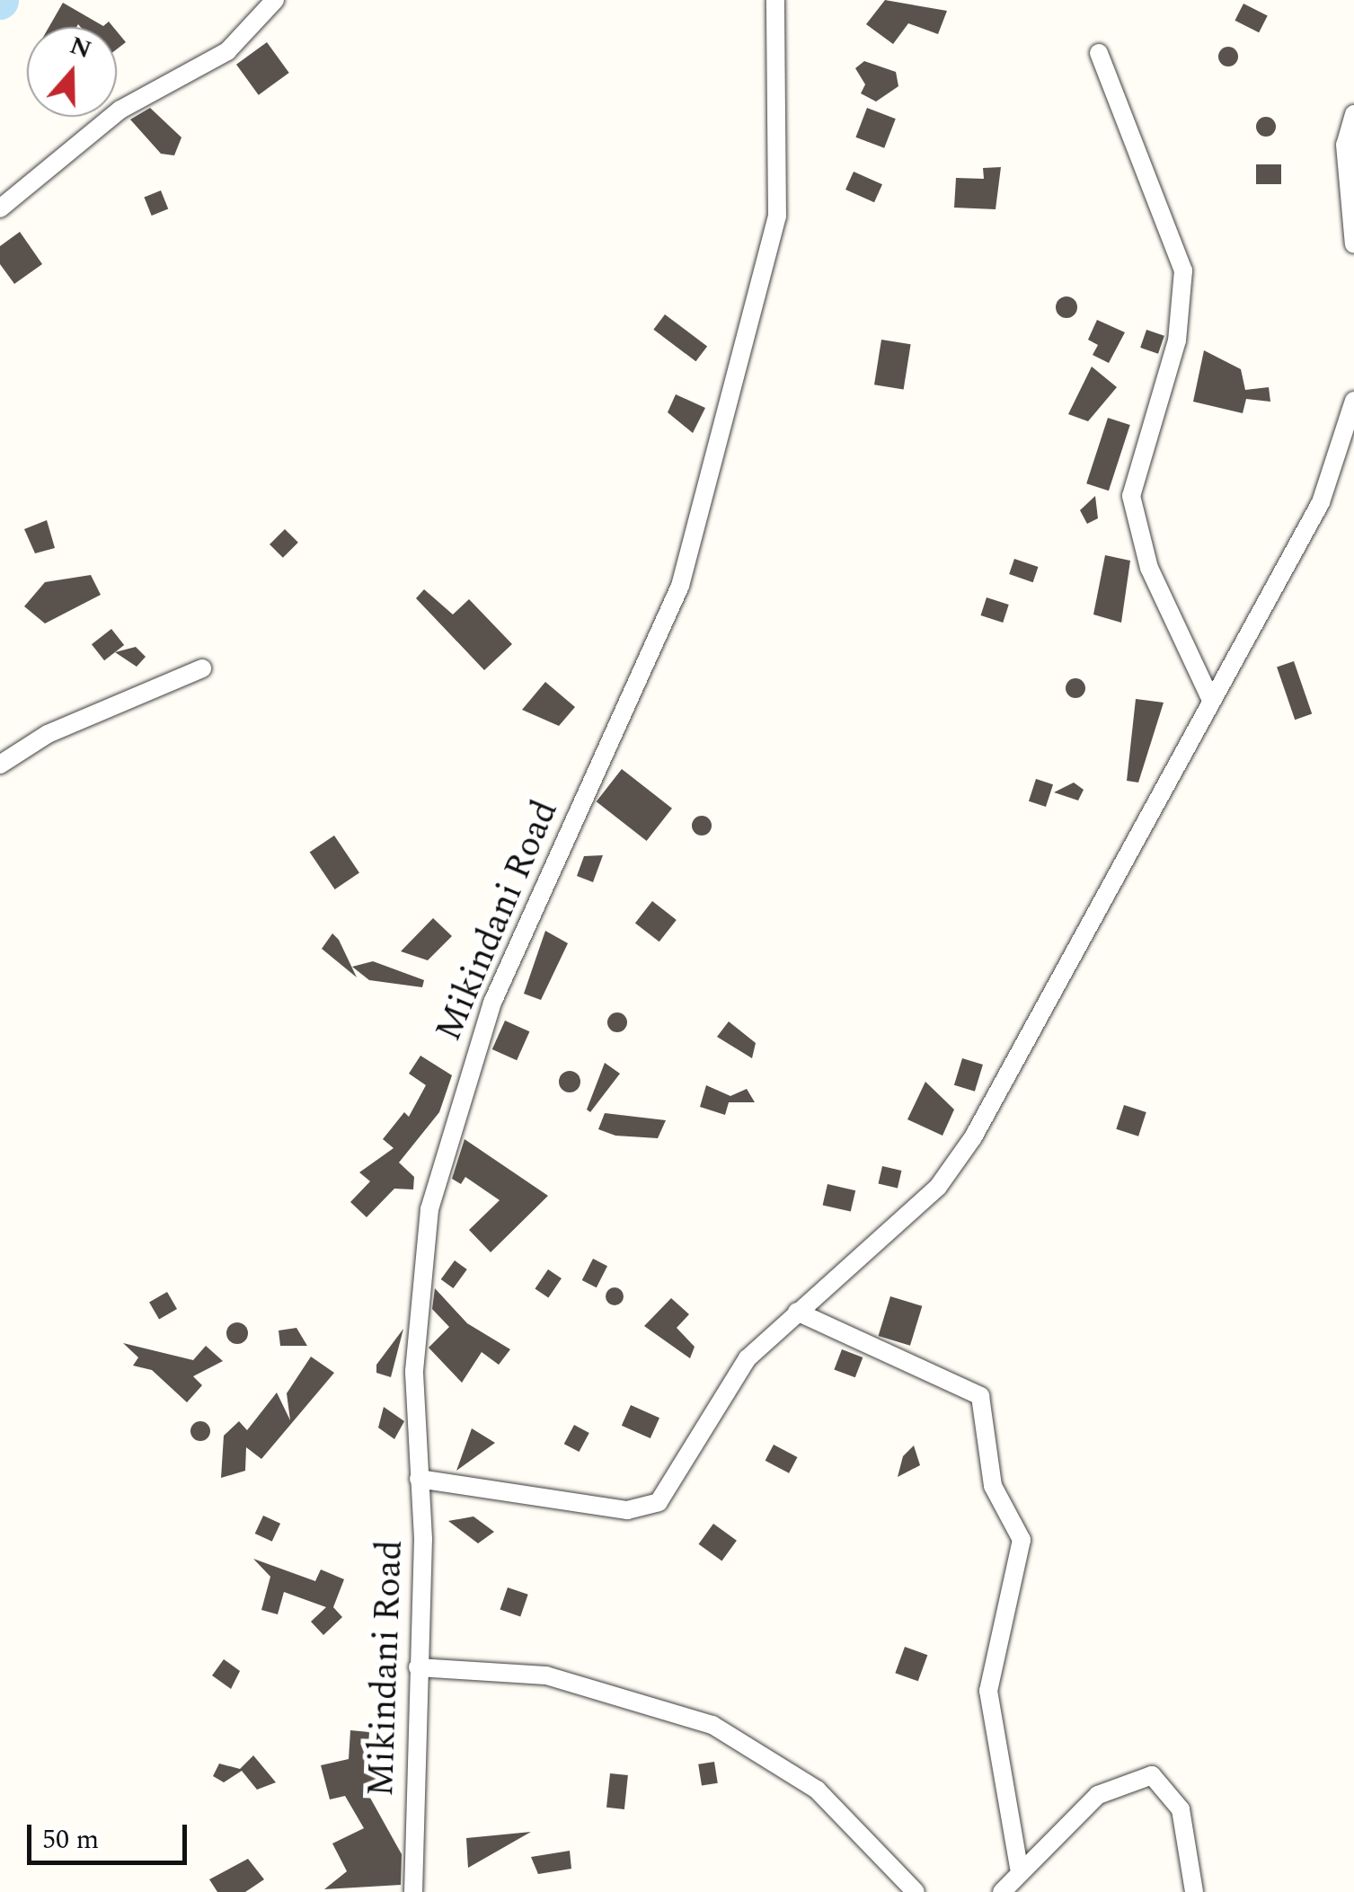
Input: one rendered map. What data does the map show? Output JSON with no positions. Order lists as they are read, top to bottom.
{
  "streets": {
    "street": ["Mikindani Road"]
  },
  "scale_bar": "50 m",
  "north": "top"
}
